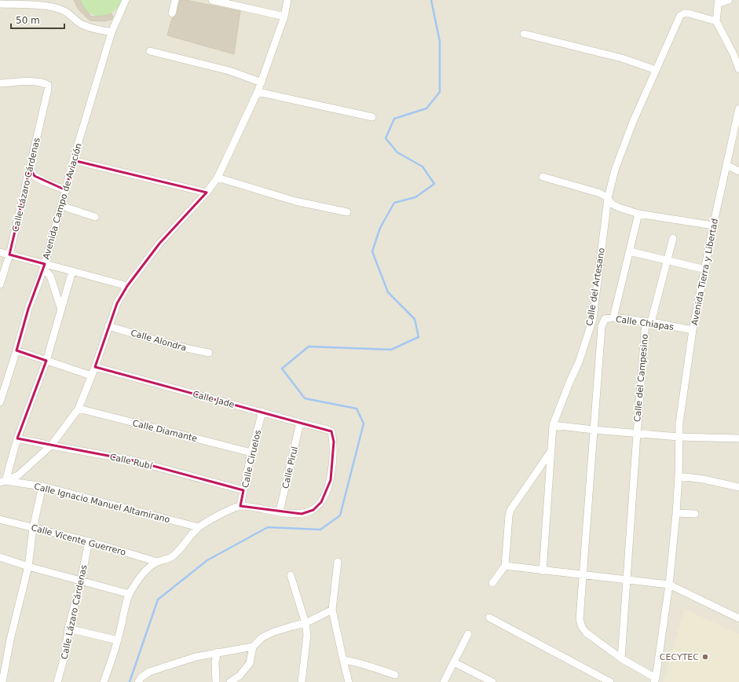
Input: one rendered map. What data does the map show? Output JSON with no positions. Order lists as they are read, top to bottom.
{
  "streets": {
    "street": [
      "Calle Lázaro Cárdenas",
      "Avenida Campo de Aviación",
      "Avenida Tierra y Libertad",
      "Calle del Artesano",
      "Calle Chiapas",
      "Calle Alondra",
      "Calle del Campesino",
      "Calle Jade",
      "Calle Diamante",
      "Calle Ciruelos",
      "Calle Rubí",
      "Calle Pirul",
      "Calle Ignacio Manuel Altamirano",
      "Calle Vicente Guerrero"
    ]
  },
  "crossings": [
    ["Calle Lázaro Cárdenas", "Calle Vicente Guerrero"],
    ["Avenida Tierra y Libertad", "Calle Chiapas"],
    ["Calle Chiapas", "Calle del Campesino"],
    ["Calle Jade", "Calle Ciruelos"],
    ["Calle Jade", "Calle Pirul"],
    ["Calle Diamante", "Calle Ciruelos"],
    ["Calle Ciruelos", "Calle Rubí"]
  ],
  "places": ["CECYTEC"],
  "scale_bar": "50 m"
}
